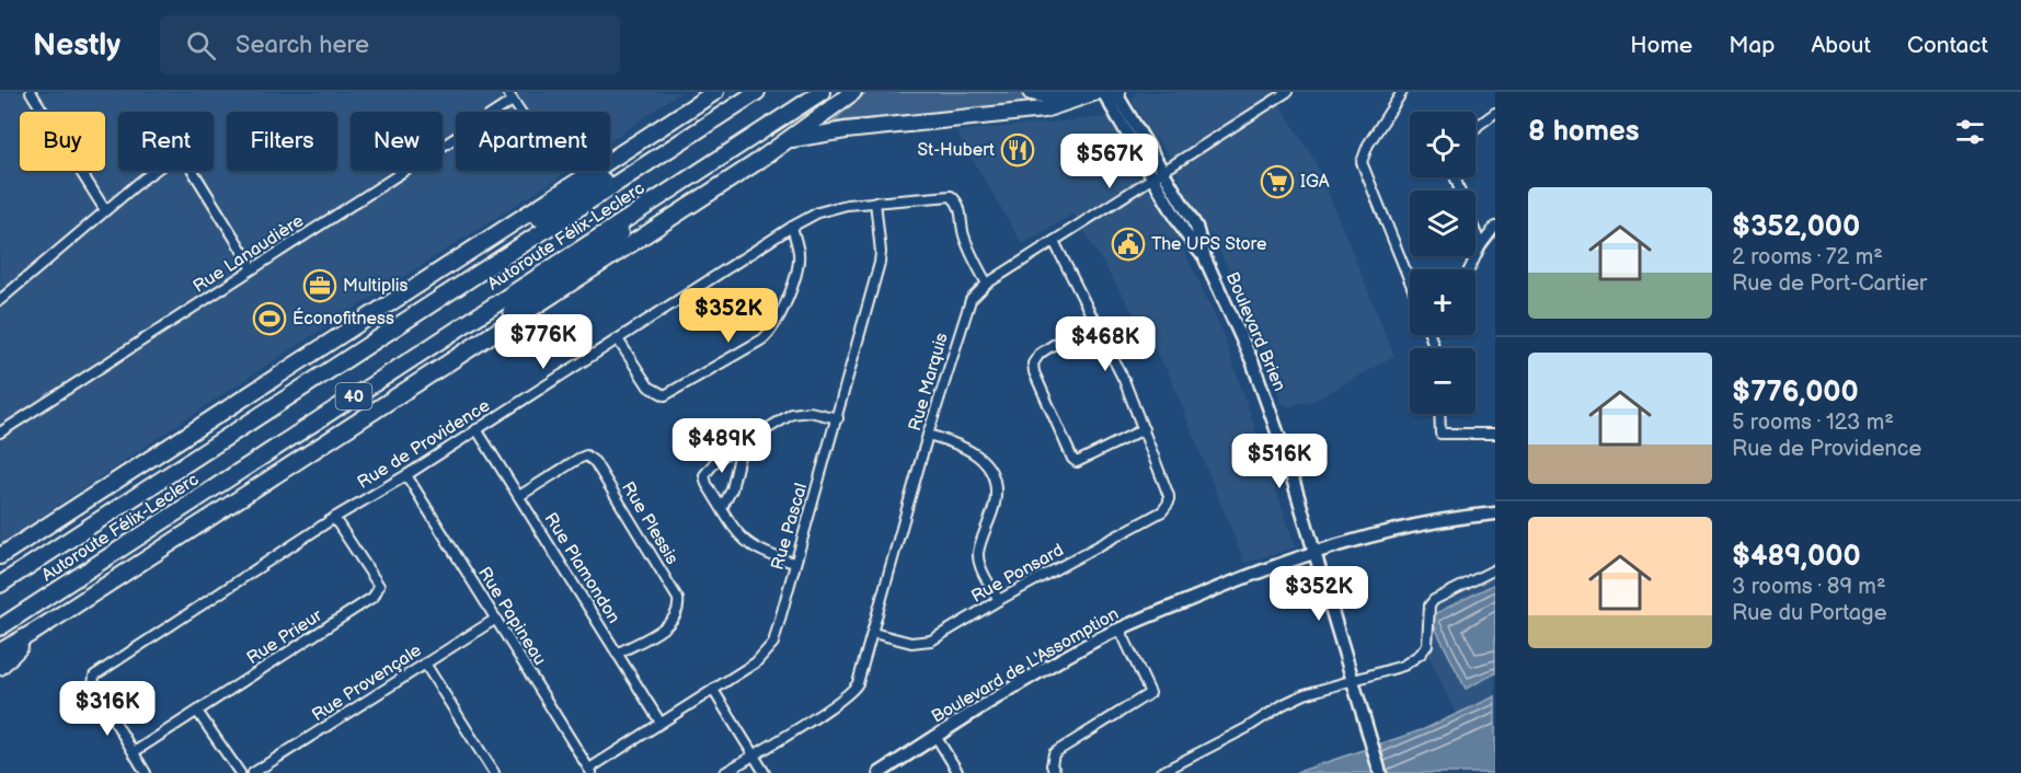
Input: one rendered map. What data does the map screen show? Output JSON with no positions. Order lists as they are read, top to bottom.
{
  "streets": {
    "highway": ["Autoroute Félix-Leclerc", "40"],
    "main road": ["Boulevard Brien", "Boulevard de L'Assomption"],
    "street": [
      "Rue Lanaudière",
      "Rue Marquis",
      "Rue de Providence",
      "Rue Plessis",
      "Rue Pascal",
      "Rue Plamondon",
      "Rue Ponsard",
      "Rue Papineau",
      "Rue Prieur",
      "Rue Provençale"
    ]
  },
  "crossings": [
    ["Boulevard Brien", "Rue Marquis"],
    ["Boulevard Brien", "Boulevard de L'Assomption"],
    ["Rue Marquis", "Rue de Providence"],
    ["Rue Marquis", "Rue Ponsard"],
    ["Rue de Providence", "Rue Pascal"],
    ["Rue de Providence", "Rue Plamondon"],
    ["Rue de Providence", "Rue Papineau"],
    ["Rue de Providence", "Rue Prieur"],
    ["Rue Plessis", "Rue Plamondon"],
    ["Rue Pascal", "Rue Plamondon"],
    ["Rue Pascal", "Rue Papineau"],
    ["Rue Papineau", "Rue Provençale"]
  ],
  "places": {
    "restaurant": ["St-Hubert"],
    "supermarket": ["IGA"],
    "public building": ["The UPS Store"],
    "office": ["Multiplis"],
    "sports": ["Éconofitness"]
  },
  "page": {
    "header": "Nestly",
    "search": "Search here",
    "nav": [
      "Home",
      "Map",
      "About",
      "Contact"
    ],
    "heading": "8 homes",
    "map_buttons": ["+", "−"],
    "chip": [
      "Buy",
      "Rent",
      "Filters",
      "New",
      "Apartment"
    ],
    "price": [
      "$567K",
      "$352K",
      "$776K",
      "$468K",
      "$489K",
      "$516K",
      "$352K",
      "$316K"
    ],
    "list": [
      {
        "name": "$352,000",
        "note": "2 rooms · 72 m² · Rue de Port-Cartier"
      },
      {
        "name": "$776,000",
        "note": "5 rooms · 123 m² · Rue de Providence"
      },
      {
        "name": "$489,000",
        "note": "3 rooms · 89 m² · Rue du Portage"
      }
    ]
  }
}
